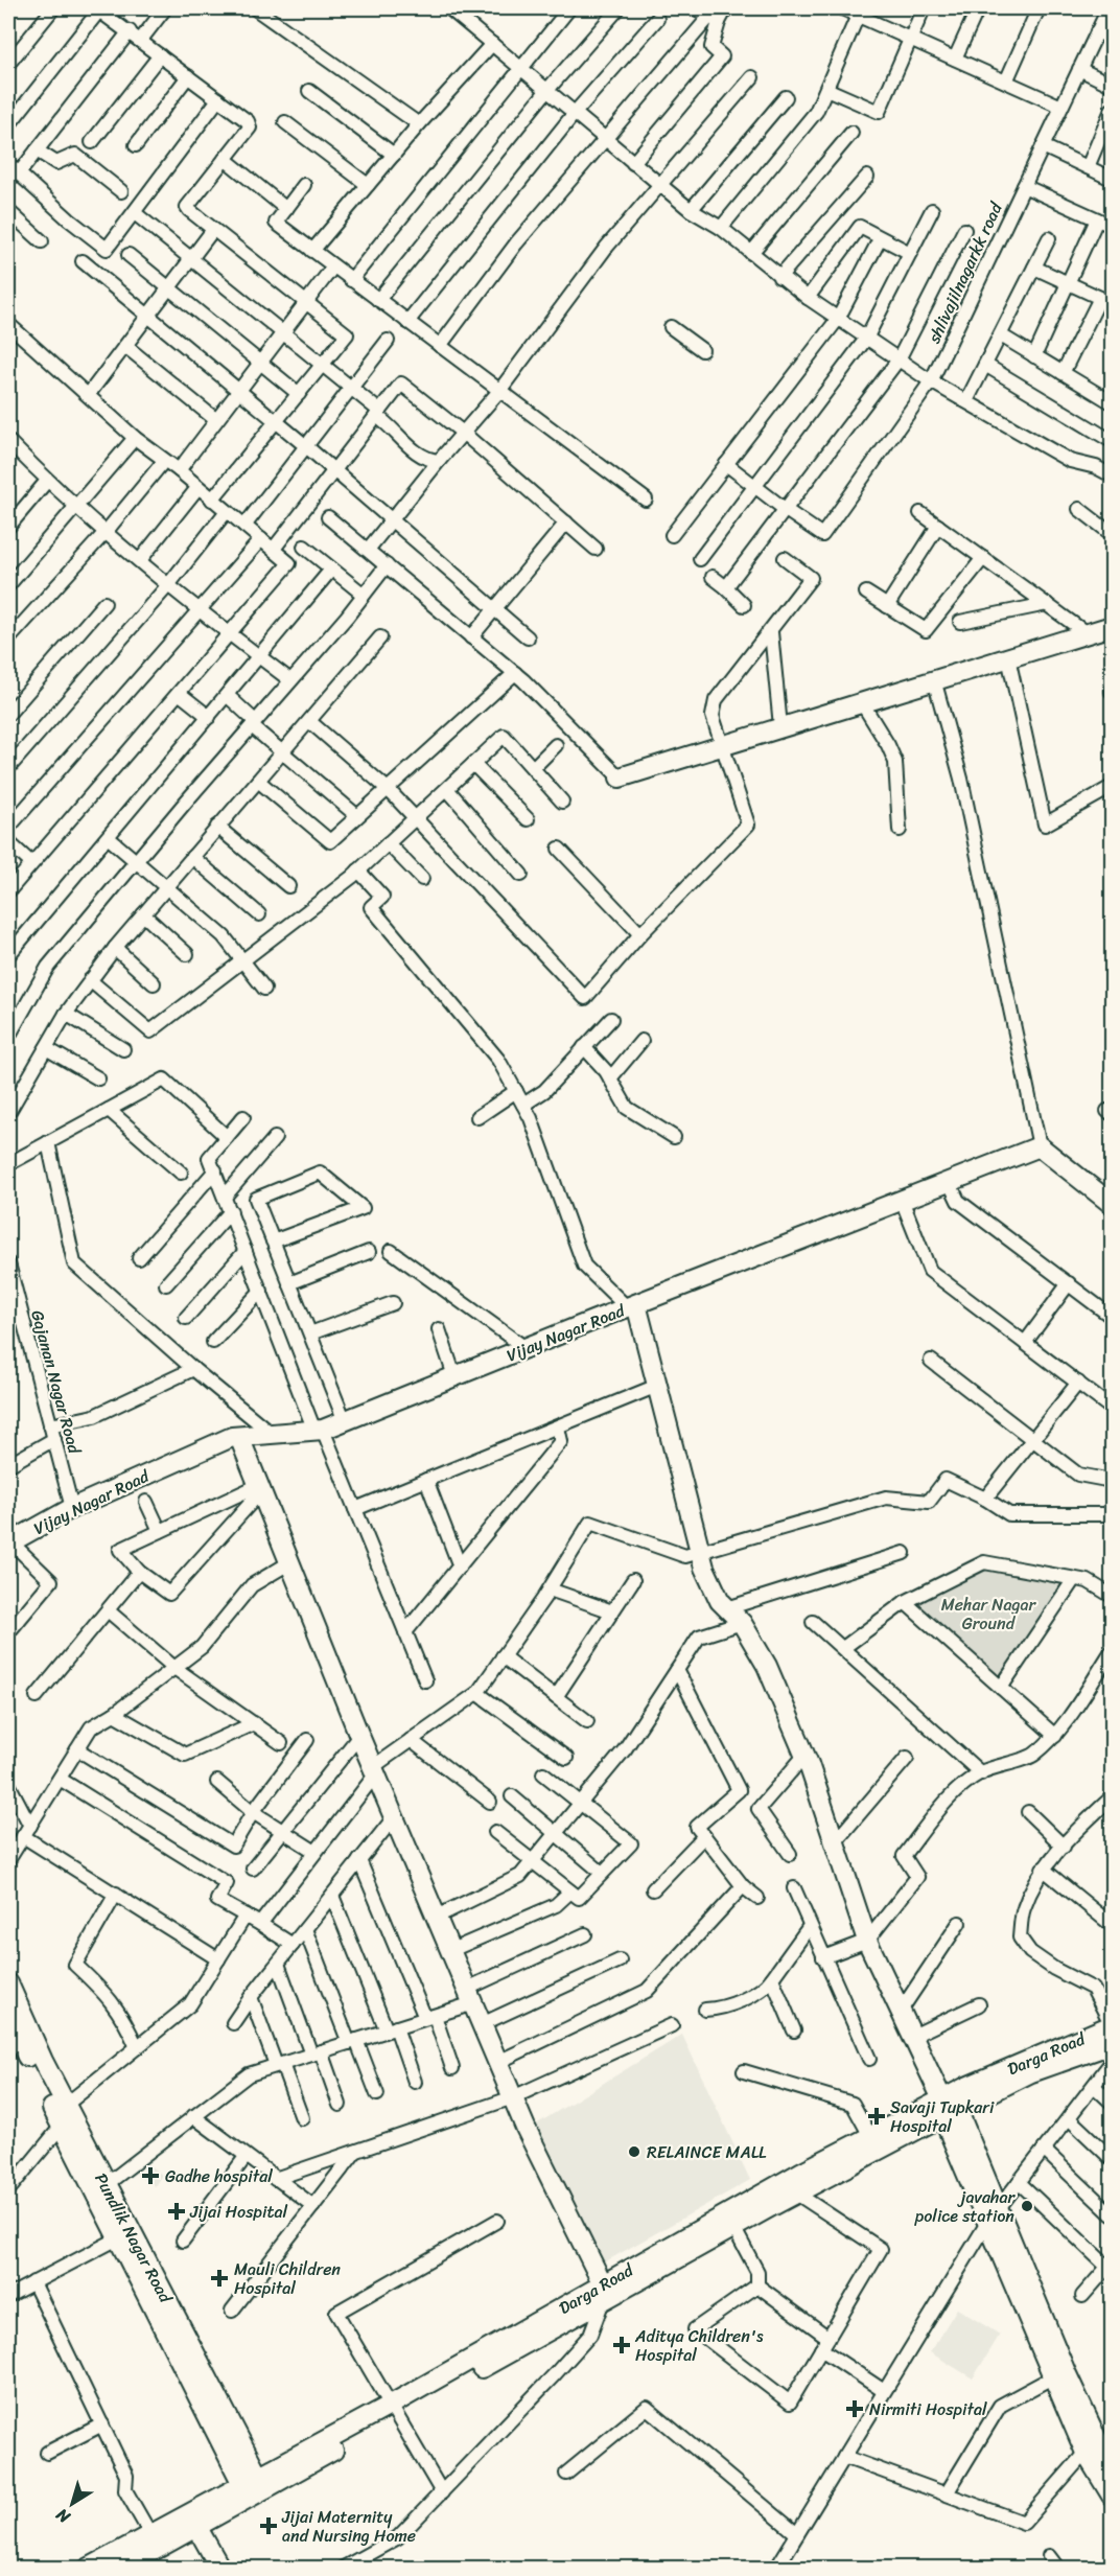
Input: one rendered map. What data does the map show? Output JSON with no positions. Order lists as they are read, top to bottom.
{
  "streets": {
    "street": [
      "shlivajilnagarkk road",
      "Vijay Nagar Road",
      "Gajanan Nagar Road",
      "Darga Road",
      "Pundlik Nagar Road"
    ]
  },
  "crossings": [
    ["Vijay Nagar Road", "Gajanan Nagar Road"],
    ["Darga Road", "Pundlik Nagar Road"]
  ],
  "parks": ["Mehar Nagar Ground"],
  "places": {
    "health": [
      "Savaji Tupkari Hospital",
      "Gadhe hospital",
      "Jijai Hospital",
      "Mauli Children Hospital",
      "Aditya Children's Hospital",
      "Nirmiti Hospital",
      "Jijai Maternity and Nursing Home"
    ],
    "other": ["RELAINCE MALL", "javahar police station"]
  },
  "north": "bottom left"
}
